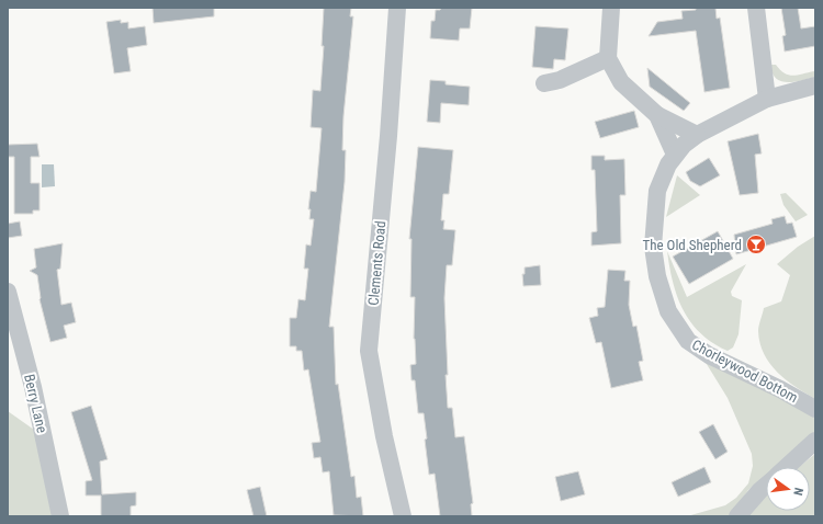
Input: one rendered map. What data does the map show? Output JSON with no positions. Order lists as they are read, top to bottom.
{
  "streets": {
    "street": ["Clements Road", "Chorleywood Bottom", "Berry Lane"]
  },
  "places": {
    "bar": ["The Old Shepherd"]
  },
  "north": "right"
}
